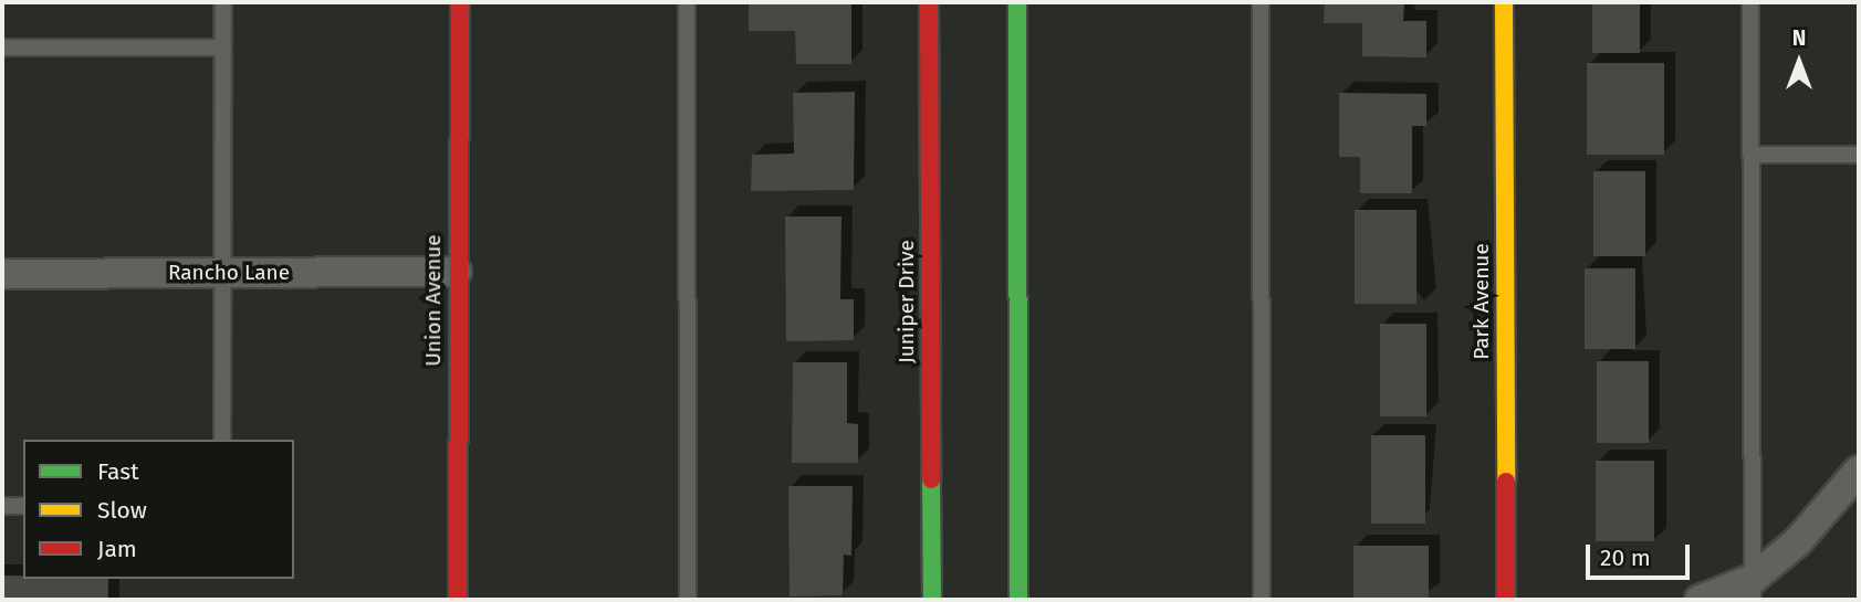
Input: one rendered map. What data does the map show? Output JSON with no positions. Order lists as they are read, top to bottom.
{
  "streets": {
    "street": [
      "Rancho Lane",
      "Union Avenue",
      "Juniper Drive",
      "Park Avenue"
    ]
  },
  "crossings": [
    ["Rancho Lane", "Union Avenue"]
  ],
  "legend": ["Fast", "Slow", "Jam"],
  "scale_bar": "20 m",
  "north": "top"
}
